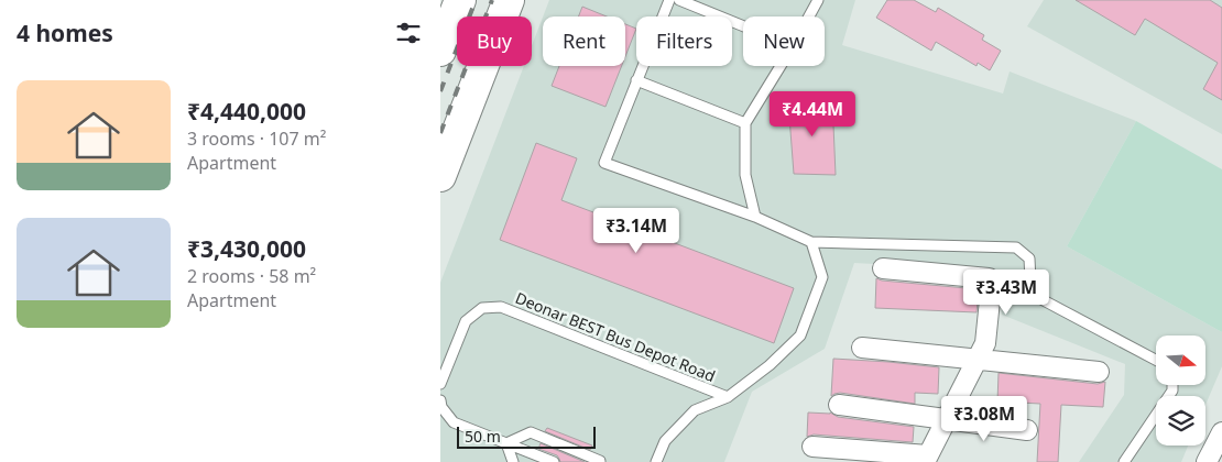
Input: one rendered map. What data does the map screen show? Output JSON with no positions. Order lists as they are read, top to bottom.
{
  "streets": {
    "lane": ["Deonar BEST Bus Depot Road"]
  },
  "scale_bar": "50 m",
  "north": "right",
  "page": {
    "heading": "4 homes",
    "chip": [
      "Buy",
      "Rent",
      "Filters",
      "New"
    ],
    "list": [
      {
        "name": "₹4,440,000",
        "note": "3 rooms · 107 m² · Apartment"
      },
      {
        "name": "₹3,430,000",
        "note": "2 rooms · 58 m² · Apartment"
      }
    ],
    "price": [
      "₹4.44M",
      "₹3.14M",
      "₹3.43M",
      "₹3.08M"
    ],
    "scale": "50 m"
  }
}
